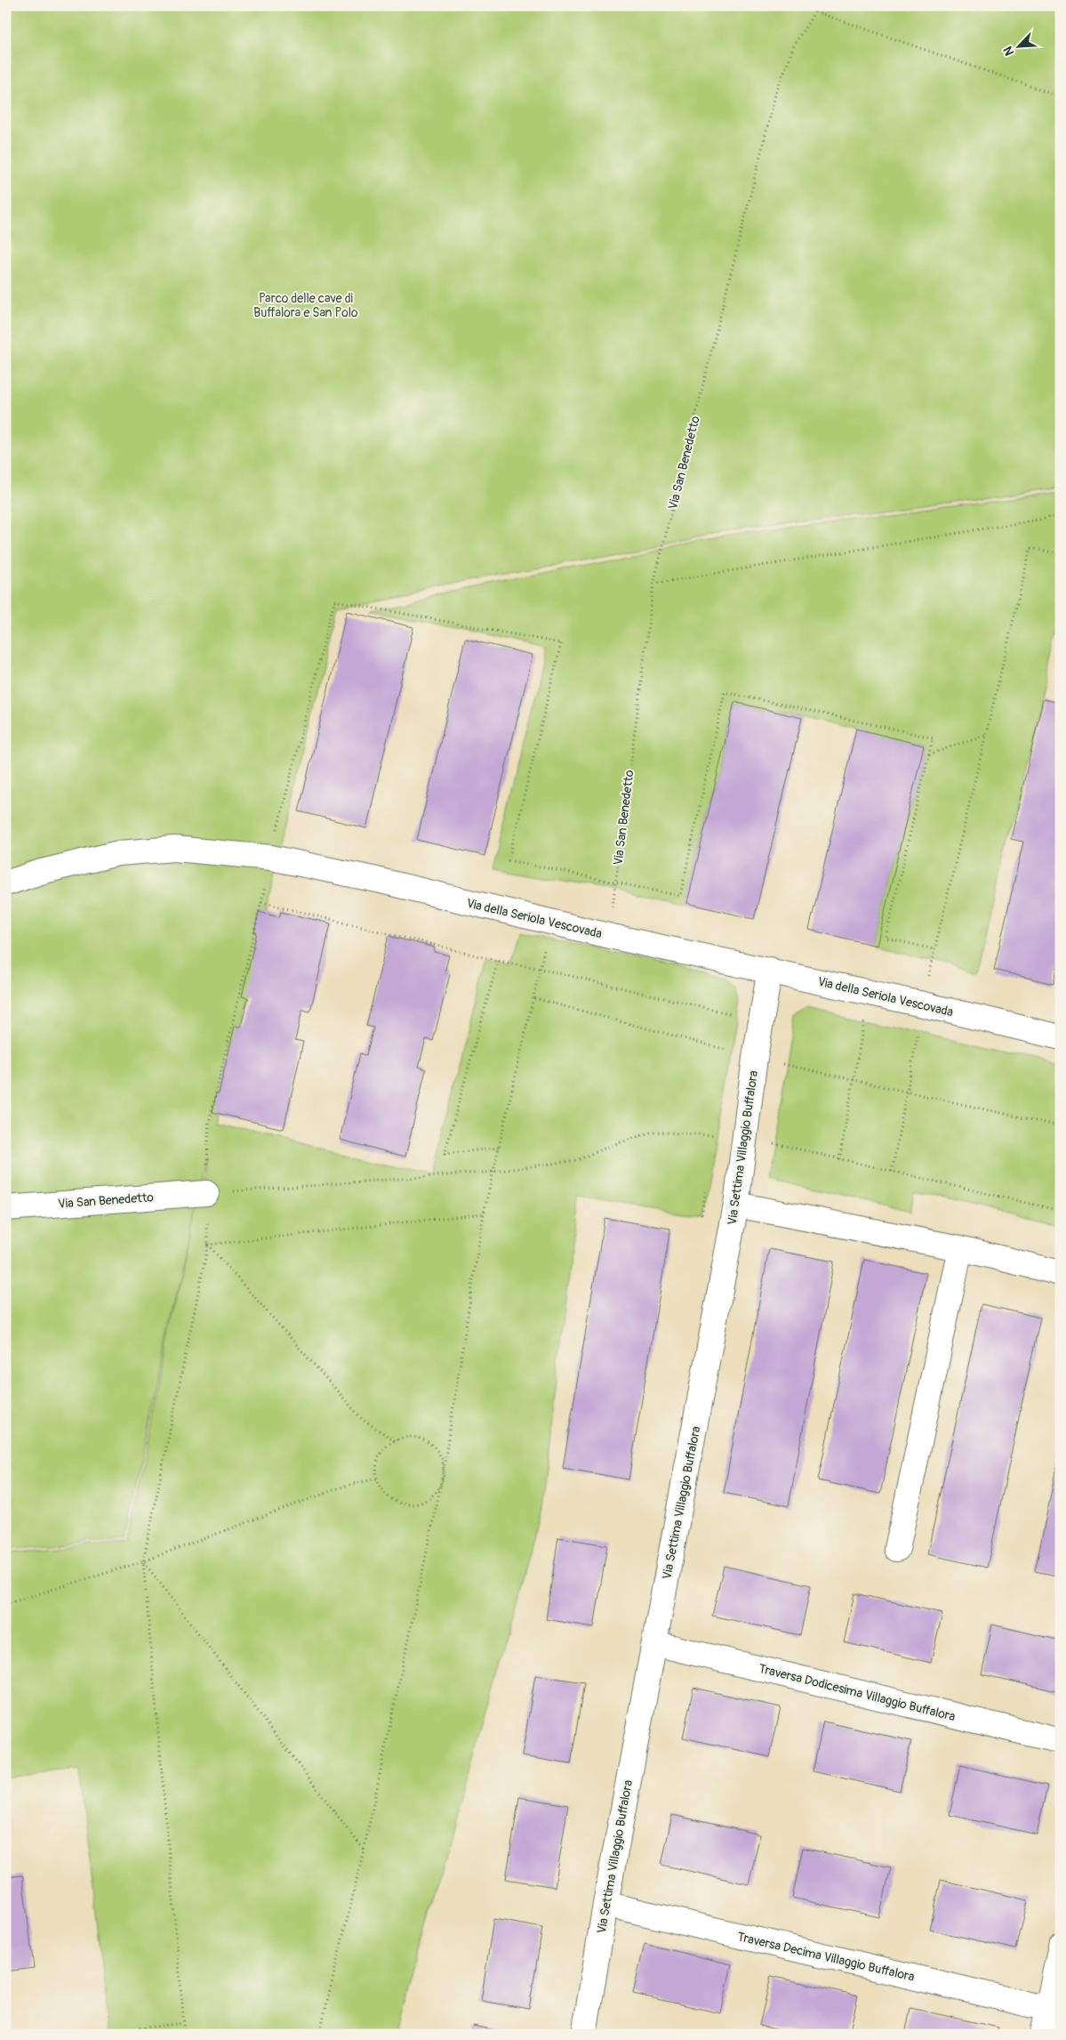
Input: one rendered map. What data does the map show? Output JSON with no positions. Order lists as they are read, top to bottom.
{
  "streets": {
    "street": [
      "Via San Benedetto",
      "Via della Seriola Vescovada",
      "Via Settima Villaggio Buffalora",
      "Traversa Dodicesima Villaggio Buffalora",
      "Traversa Decima Villaggio Buffalora"
    ]
  },
  "crossings": [
    ["Via San Benedetto", "Via della Seriola Vescovada"],
    ["Via della Seriola Vescovada", "Via Settima Villaggio Buffalora"],
    ["Via Settima Villaggio Buffalora", "Traversa Dodicesima Villaggio Buffalora"],
    ["Via Settima Villaggio Buffalora", "Traversa Decima Villaggio Buffalora"]
  ],
  "parks": ["Parco delle cave di Buffalora e San Polo"],
  "north": "bottom left"
}
